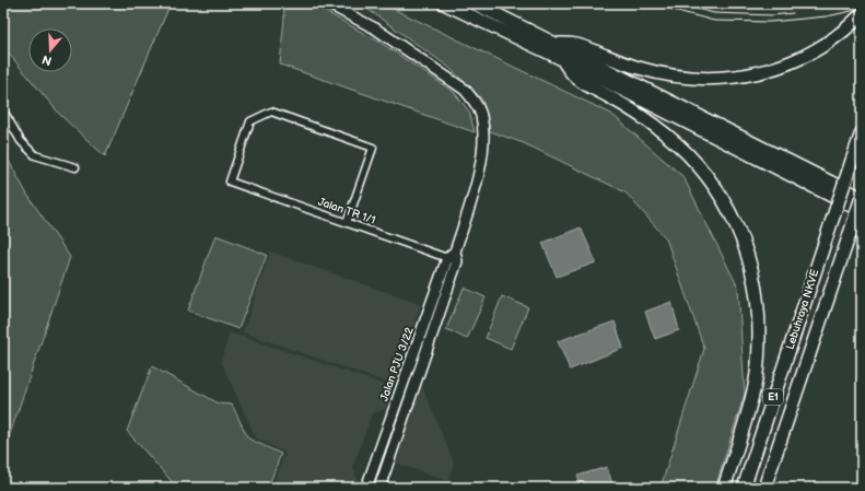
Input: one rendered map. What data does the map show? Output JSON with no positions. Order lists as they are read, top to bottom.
{
  "streets": {
    "highway": ["Lebuhraya NKVE", "E1"],
    "street": ["Jalan TR 1/1", "Jalan PJU 3/22"]
  },
  "crossings": [
    ["Jalan TR 1/1", "Jalan PJU 3/22"]
  ],
  "north": "bottom"
}
